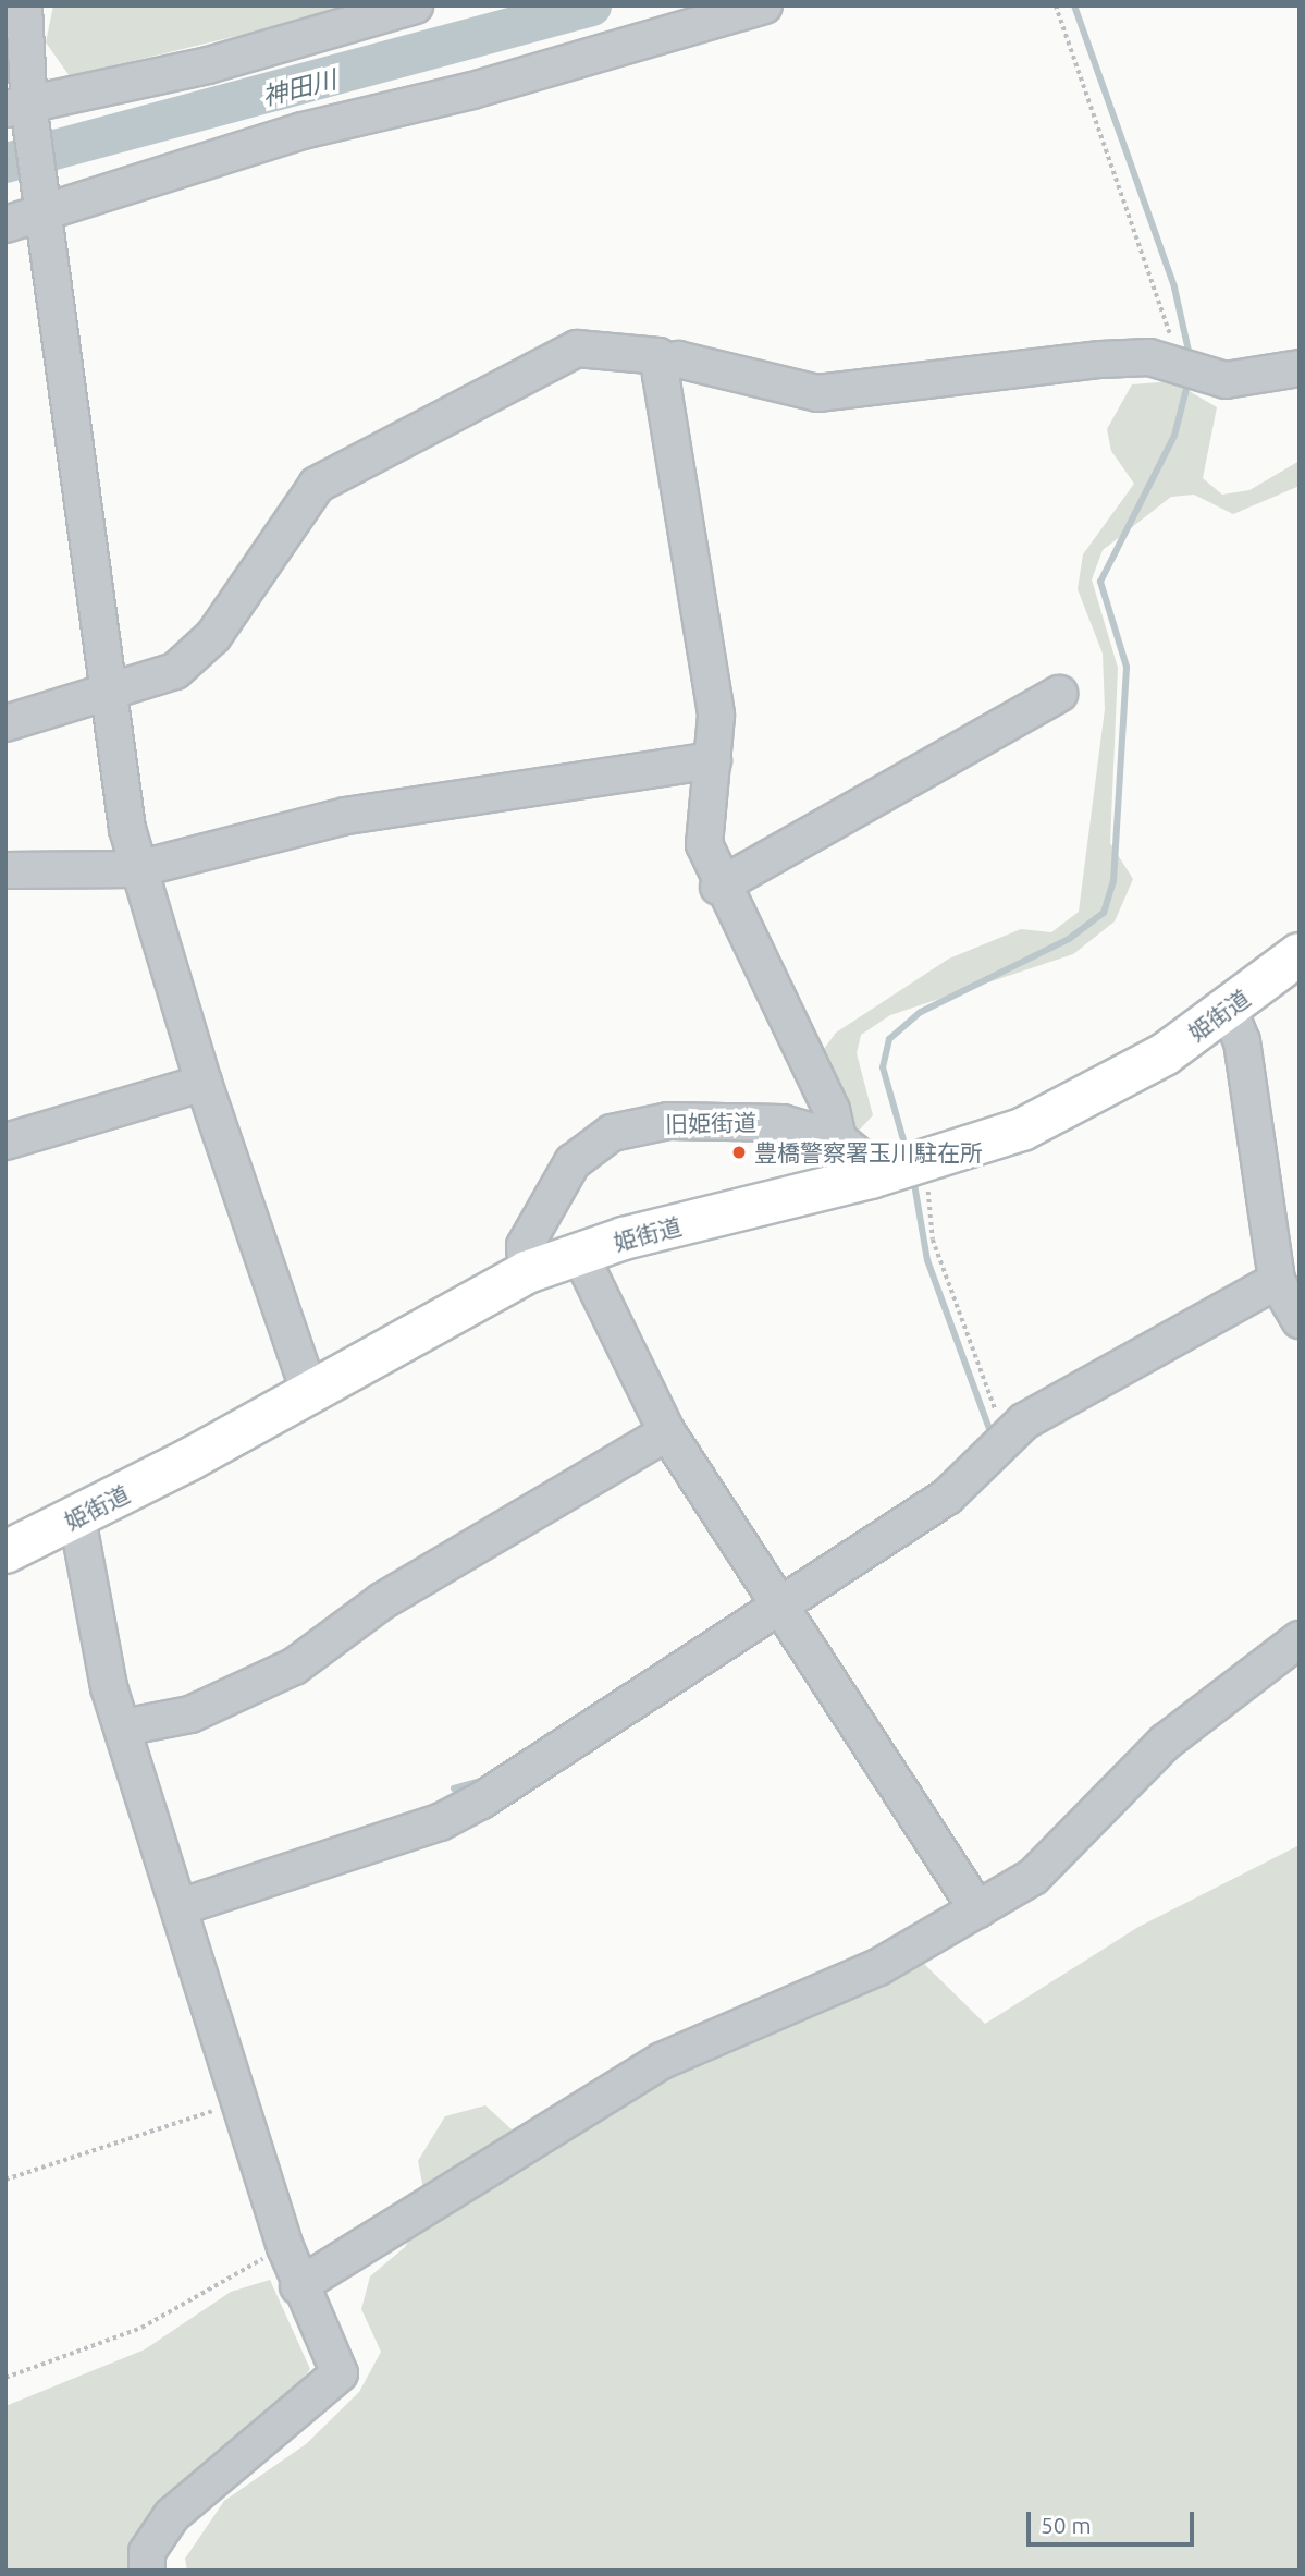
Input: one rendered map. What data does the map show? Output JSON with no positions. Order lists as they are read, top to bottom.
{
  "streets": {
    "highway": ["姫街道"],
    "street": ["旧姫街道"]
  },
  "crossings": [
    ["姫街道", "旧姫街道"]
  ],
  "water": ["神田川"],
  "places": ["豊橋警察署玉川駐在所"],
  "scale_bar": "50 m"
}
